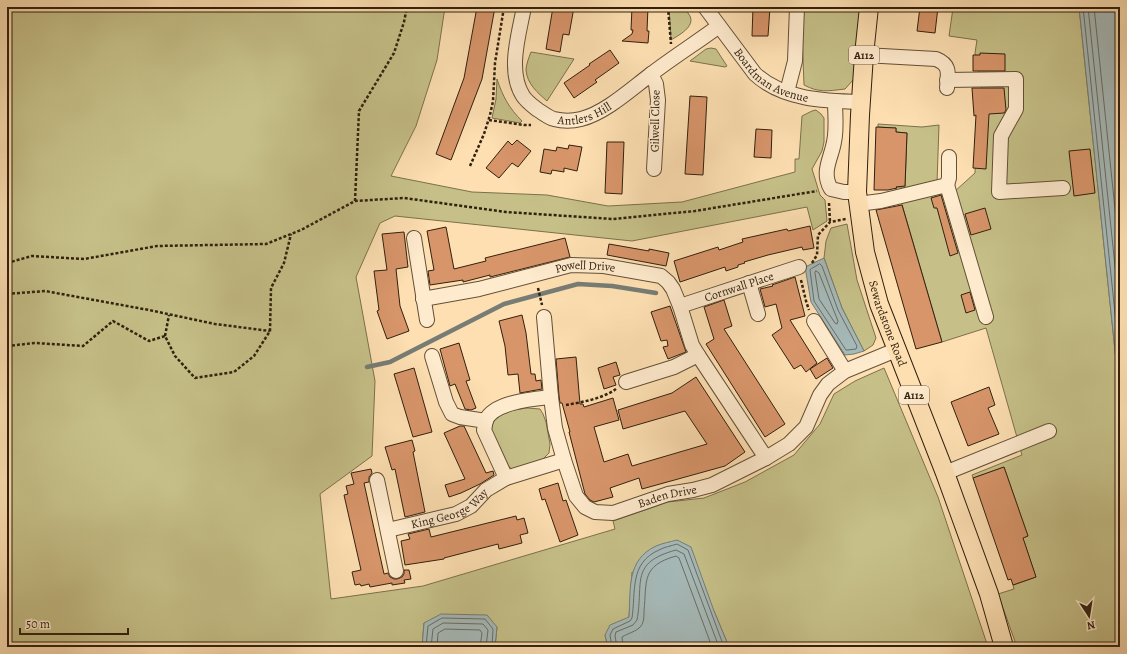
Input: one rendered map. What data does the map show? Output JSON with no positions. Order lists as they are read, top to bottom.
{
  "streets": {
    "main road": ["A112", "Sewardstone Road"],
    "street": [
      "Boardman Avenue",
      "Antlers Hill",
      "Gilwell Close",
      "Powell Drive",
      "Cornwall Place",
      "Baden Drive",
      "King George Way"
    ]
  },
  "crossings": [
    ["Boardman Avenue", "Antlers Hill"],
    ["Boardman Avenue", "Sewardstone Road"],
    ["Antlers Hill", "Gilwell Close"],
    ["Powell Drive", "Cornwall Place"],
    ["Powell Drive", "Baden Drive"],
    ["Sewardstone Road", "Baden Drive"],
    ["Baden Drive", "King George Way"]
  ],
  "scale_bar": "50 m",
  "north": "bottom"
}
